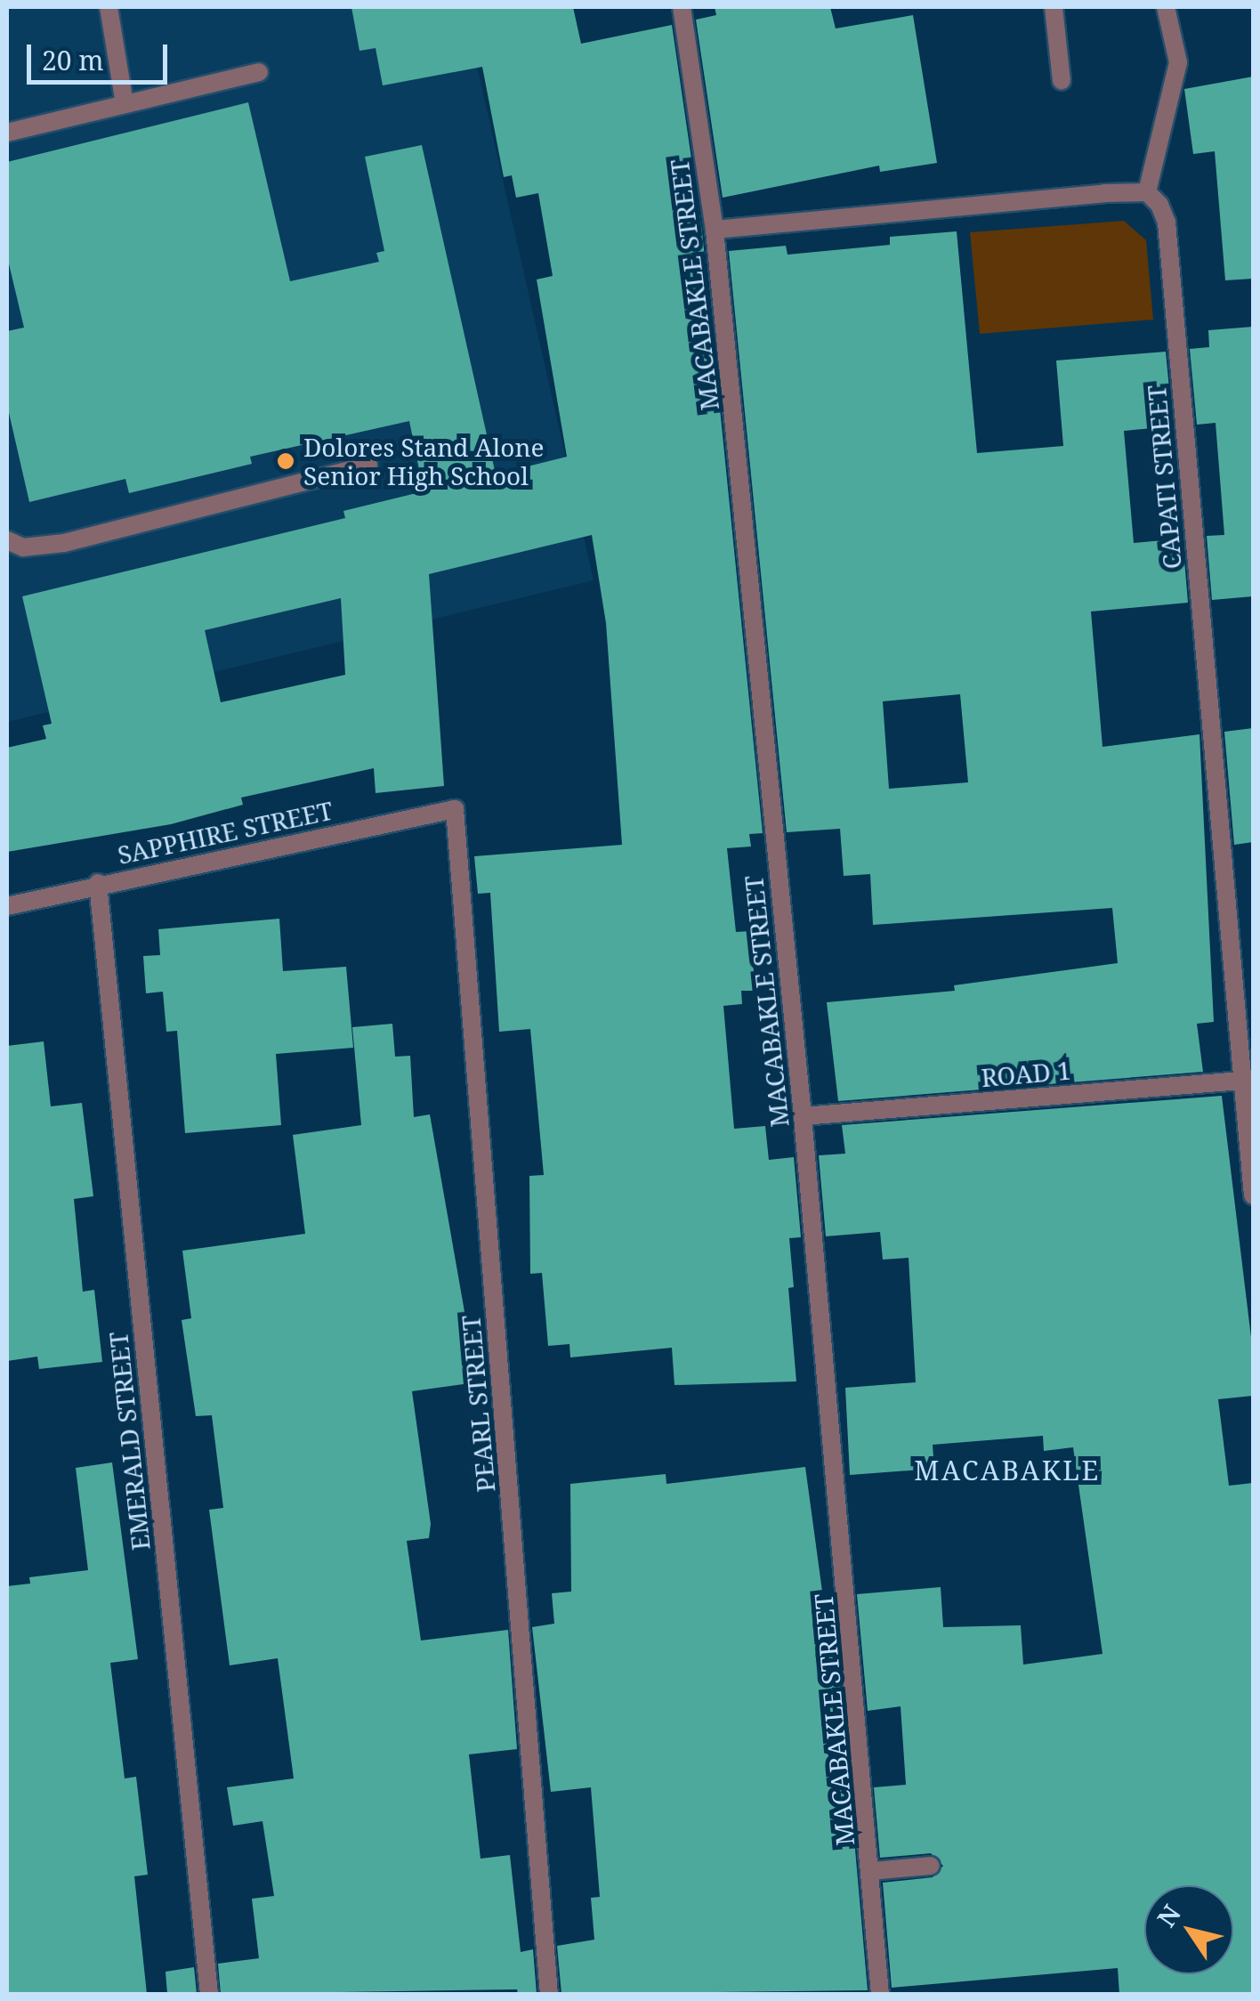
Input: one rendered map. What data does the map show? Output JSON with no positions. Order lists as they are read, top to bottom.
{
  "streets": {
    "street": [
      "MACABAKLE STREET",
      "CAPATI STREET",
      "SAPPHIRE STREET",
      "ROAD 1",
      "PEARL STREET",
      "EMERALD STREET"
    ]
  },
  "crossings": [
    ["MACABAKLE STREET", "ROAD 1"],
    ["CAPATI STREET", "ROAD 1"],
    ["SAPPHIRE STREET", "PEARL STREET"],
    ["SAPPHIRE STREET", "EMERALD STREET"]
  ],
  "districts": ["MACABAKLE"],
  "places": ["Dolores Stand Alone Senior High School"],
  "scale_bar": "20 m",
  "north": "top left"
}
